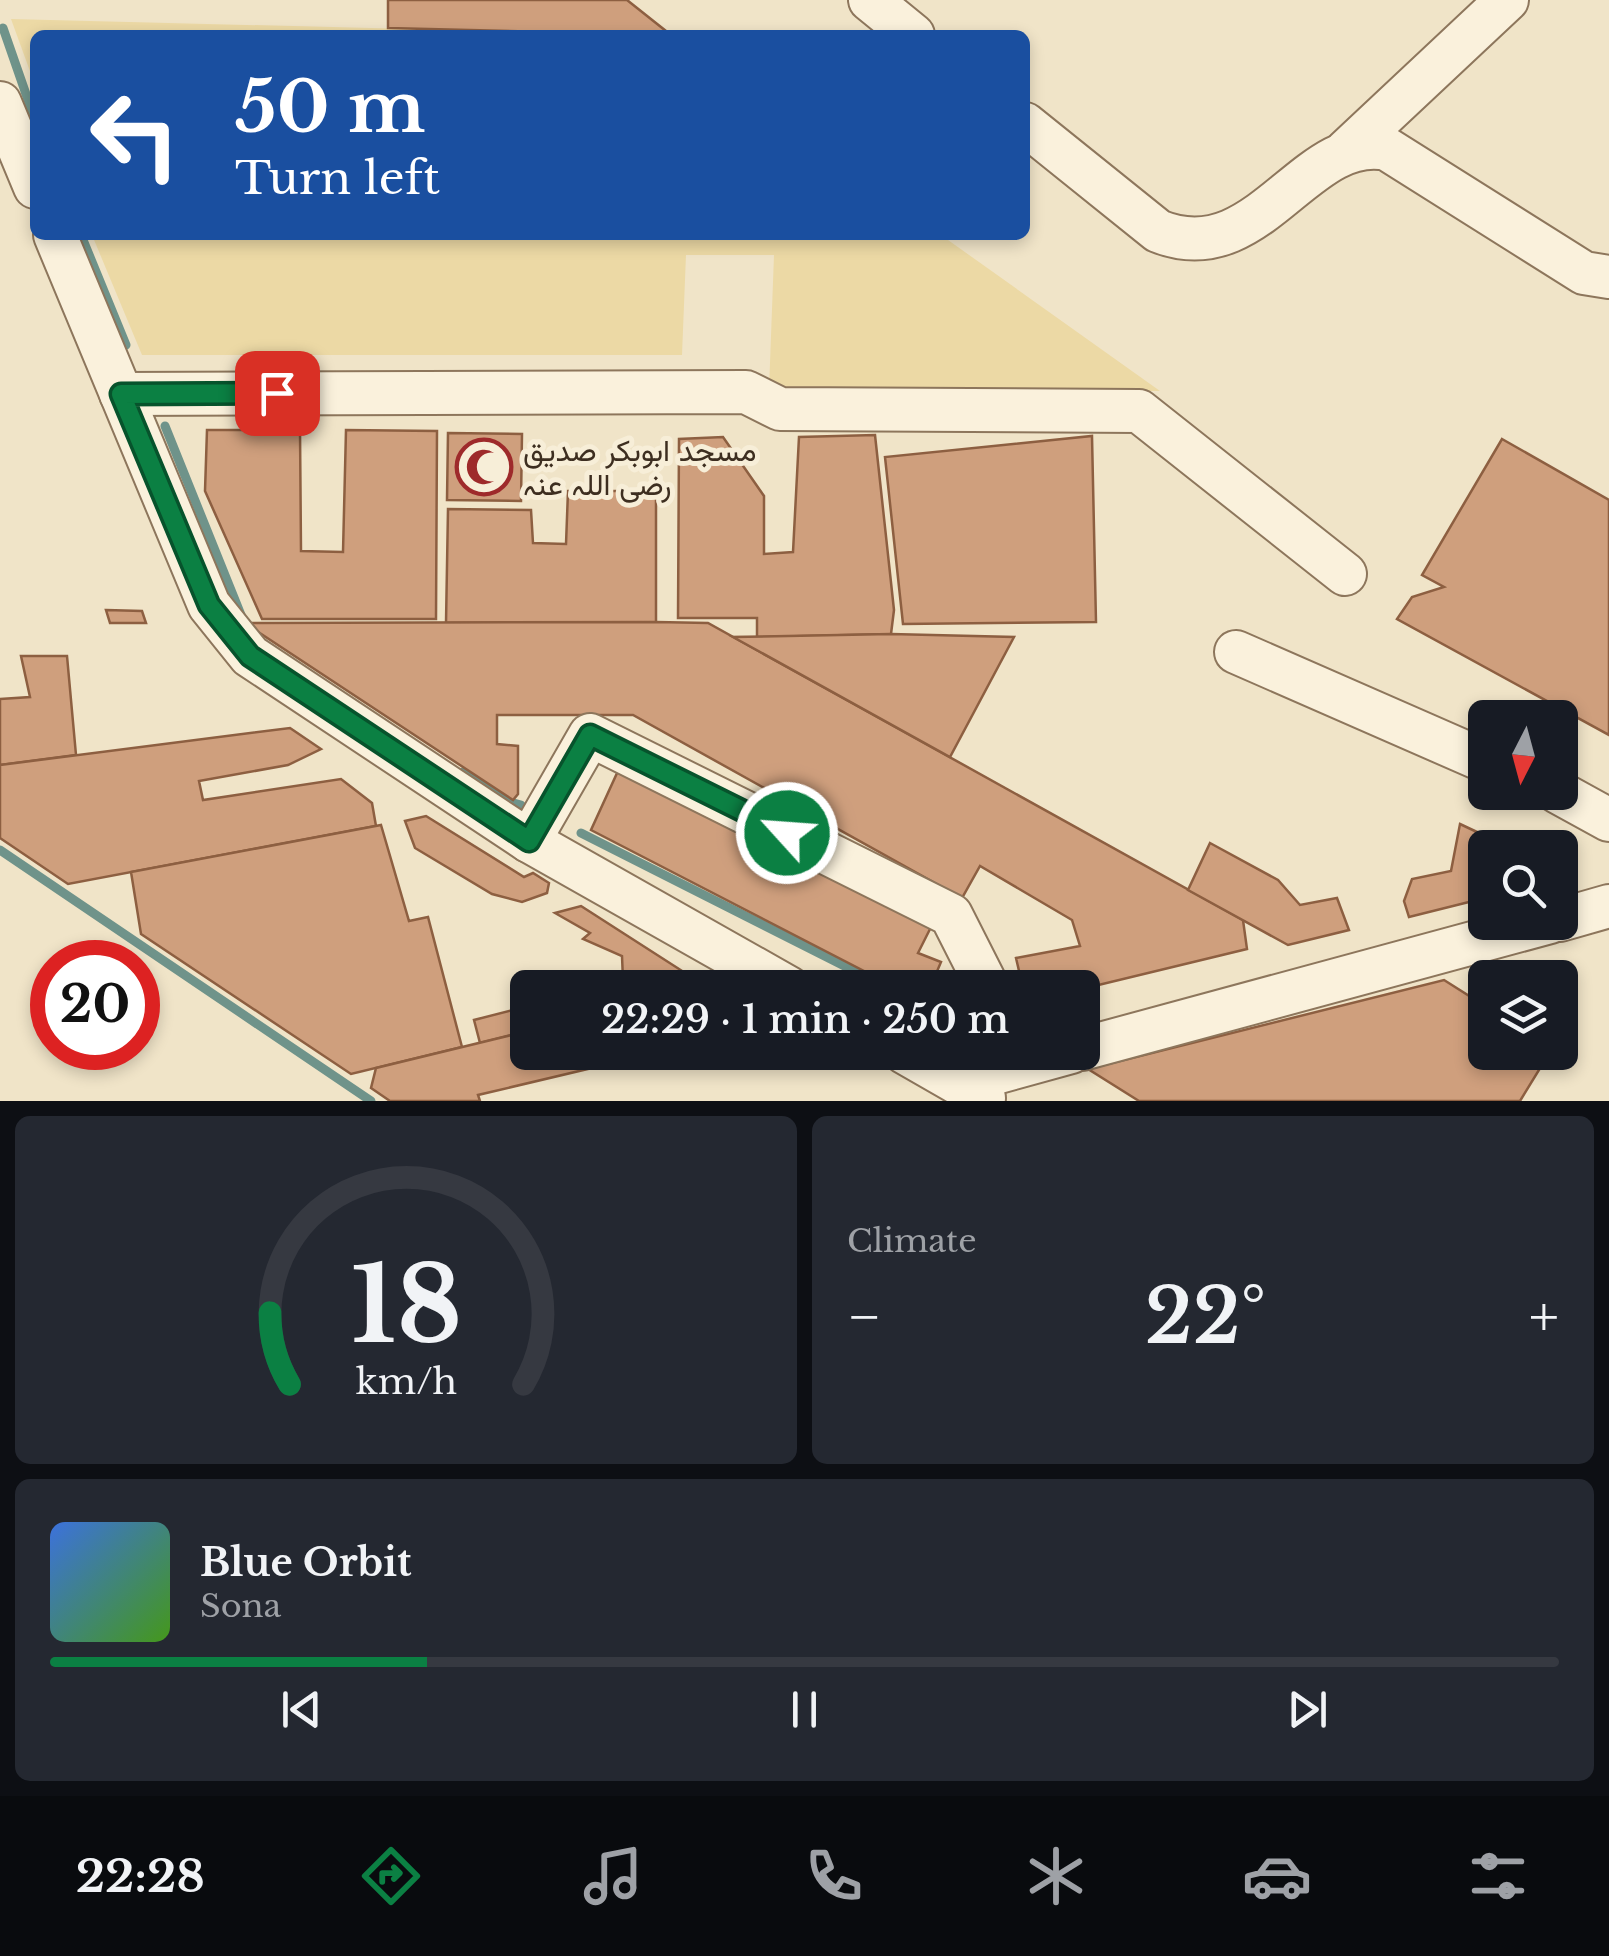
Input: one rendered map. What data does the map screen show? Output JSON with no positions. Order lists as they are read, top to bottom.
{
  "places": {
    "mosque": ["مسجد ابوبکر صدیق رضی اللہ عنہ"]
  },
  "north": "bottom",
  "page": {
    "turn": ["50 m", "Turn left"],
    "limit": "20",
    "trip": "22:29 · 1 min · 250 m",
    "tile": "Climate",
    "heat": ["−", "22°", "+"],
    "song": ["Blue Orbit", "Sona"],
    "tabs": "22:28",
    "gauge": ["18", "km/h"]
  }
}
